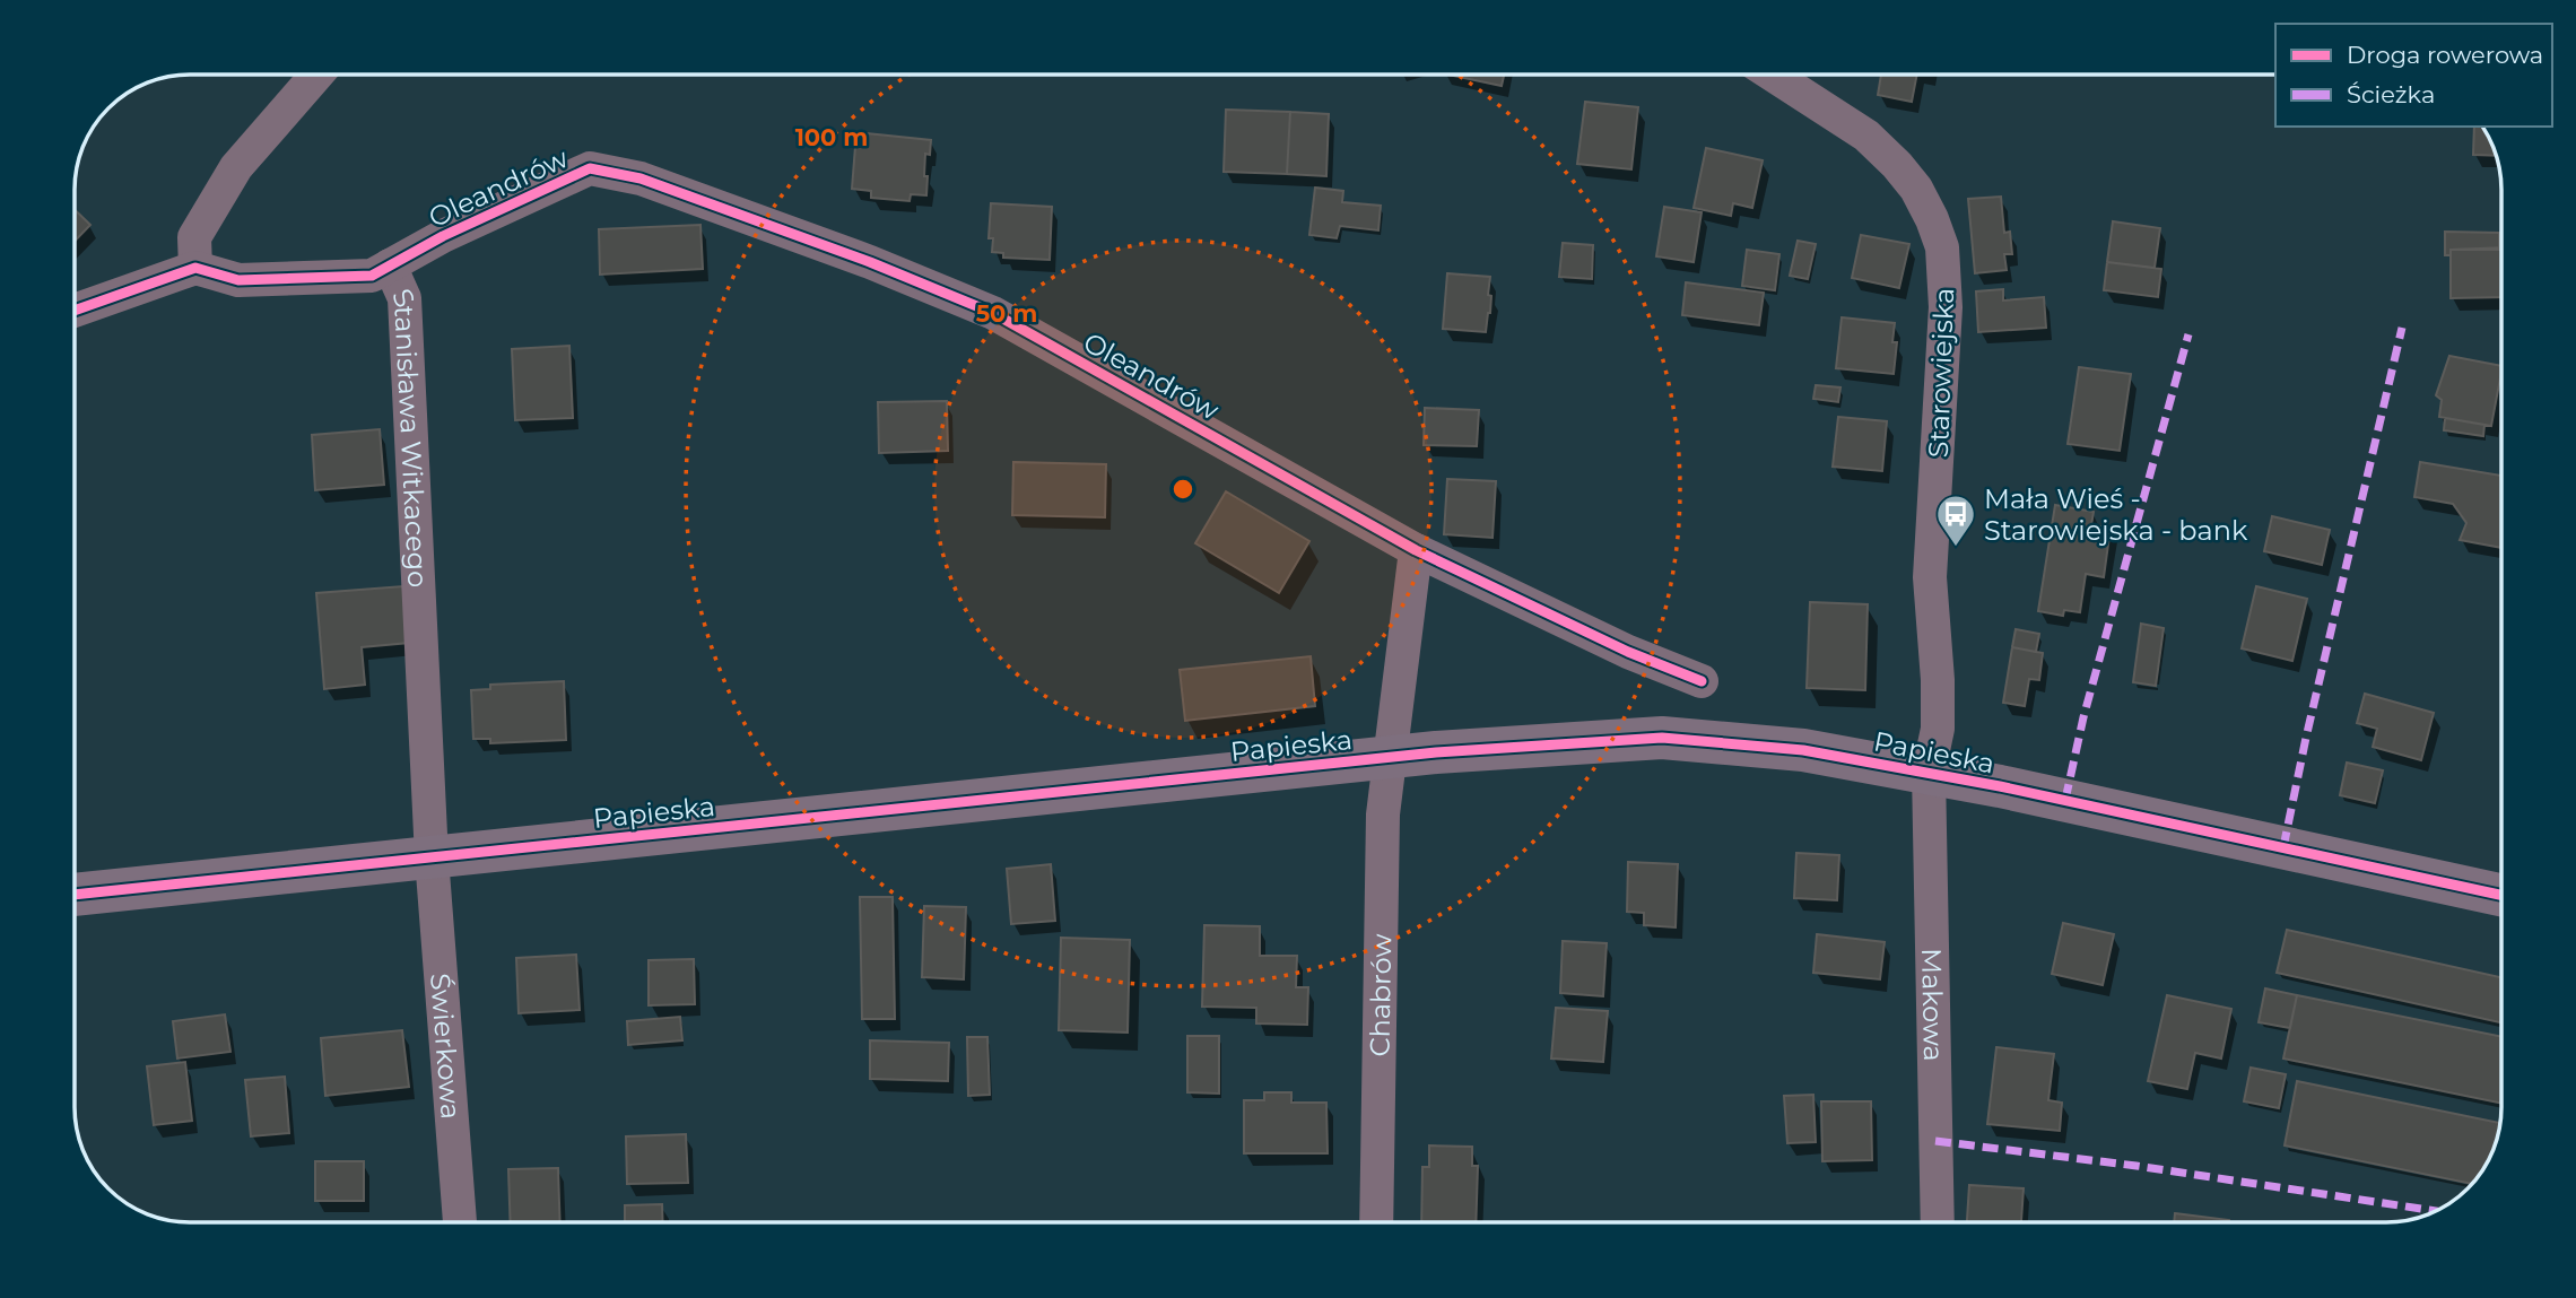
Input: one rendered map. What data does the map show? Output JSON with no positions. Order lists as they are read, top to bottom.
{
  "streets": {
    "street": [
      "Oleandrów",
      "Starowiejska",
      "Stanisława Witkacego",
      "Papieska",
      "Chabrów",
      "Makowa",
      "Świerkowa"
    ]
  },
  "crossings": [
    ["Oleandrów", "Stanisława Witkacego"],
    ["Starowiejska", "Papieska"],
    ["Starowiejska", "Makowa"],
    ["Stanisława Witkacego", "Papieska"],
    ["Stanisława Witkacego", "Świerkowa"],
    ["Papieska", "Chabrów"],
    ["Papieska", "Makowa"],
    ["Papieska", "Świerkowa"]
  ],
  "places": {
    "bus stop": ["Mała Wieś - Starowiejska - bank"]
  },
  "legend": ["Droga rowerowa", "Ścieżka"],
  "rings": ["100 m", "50 m"]
}
